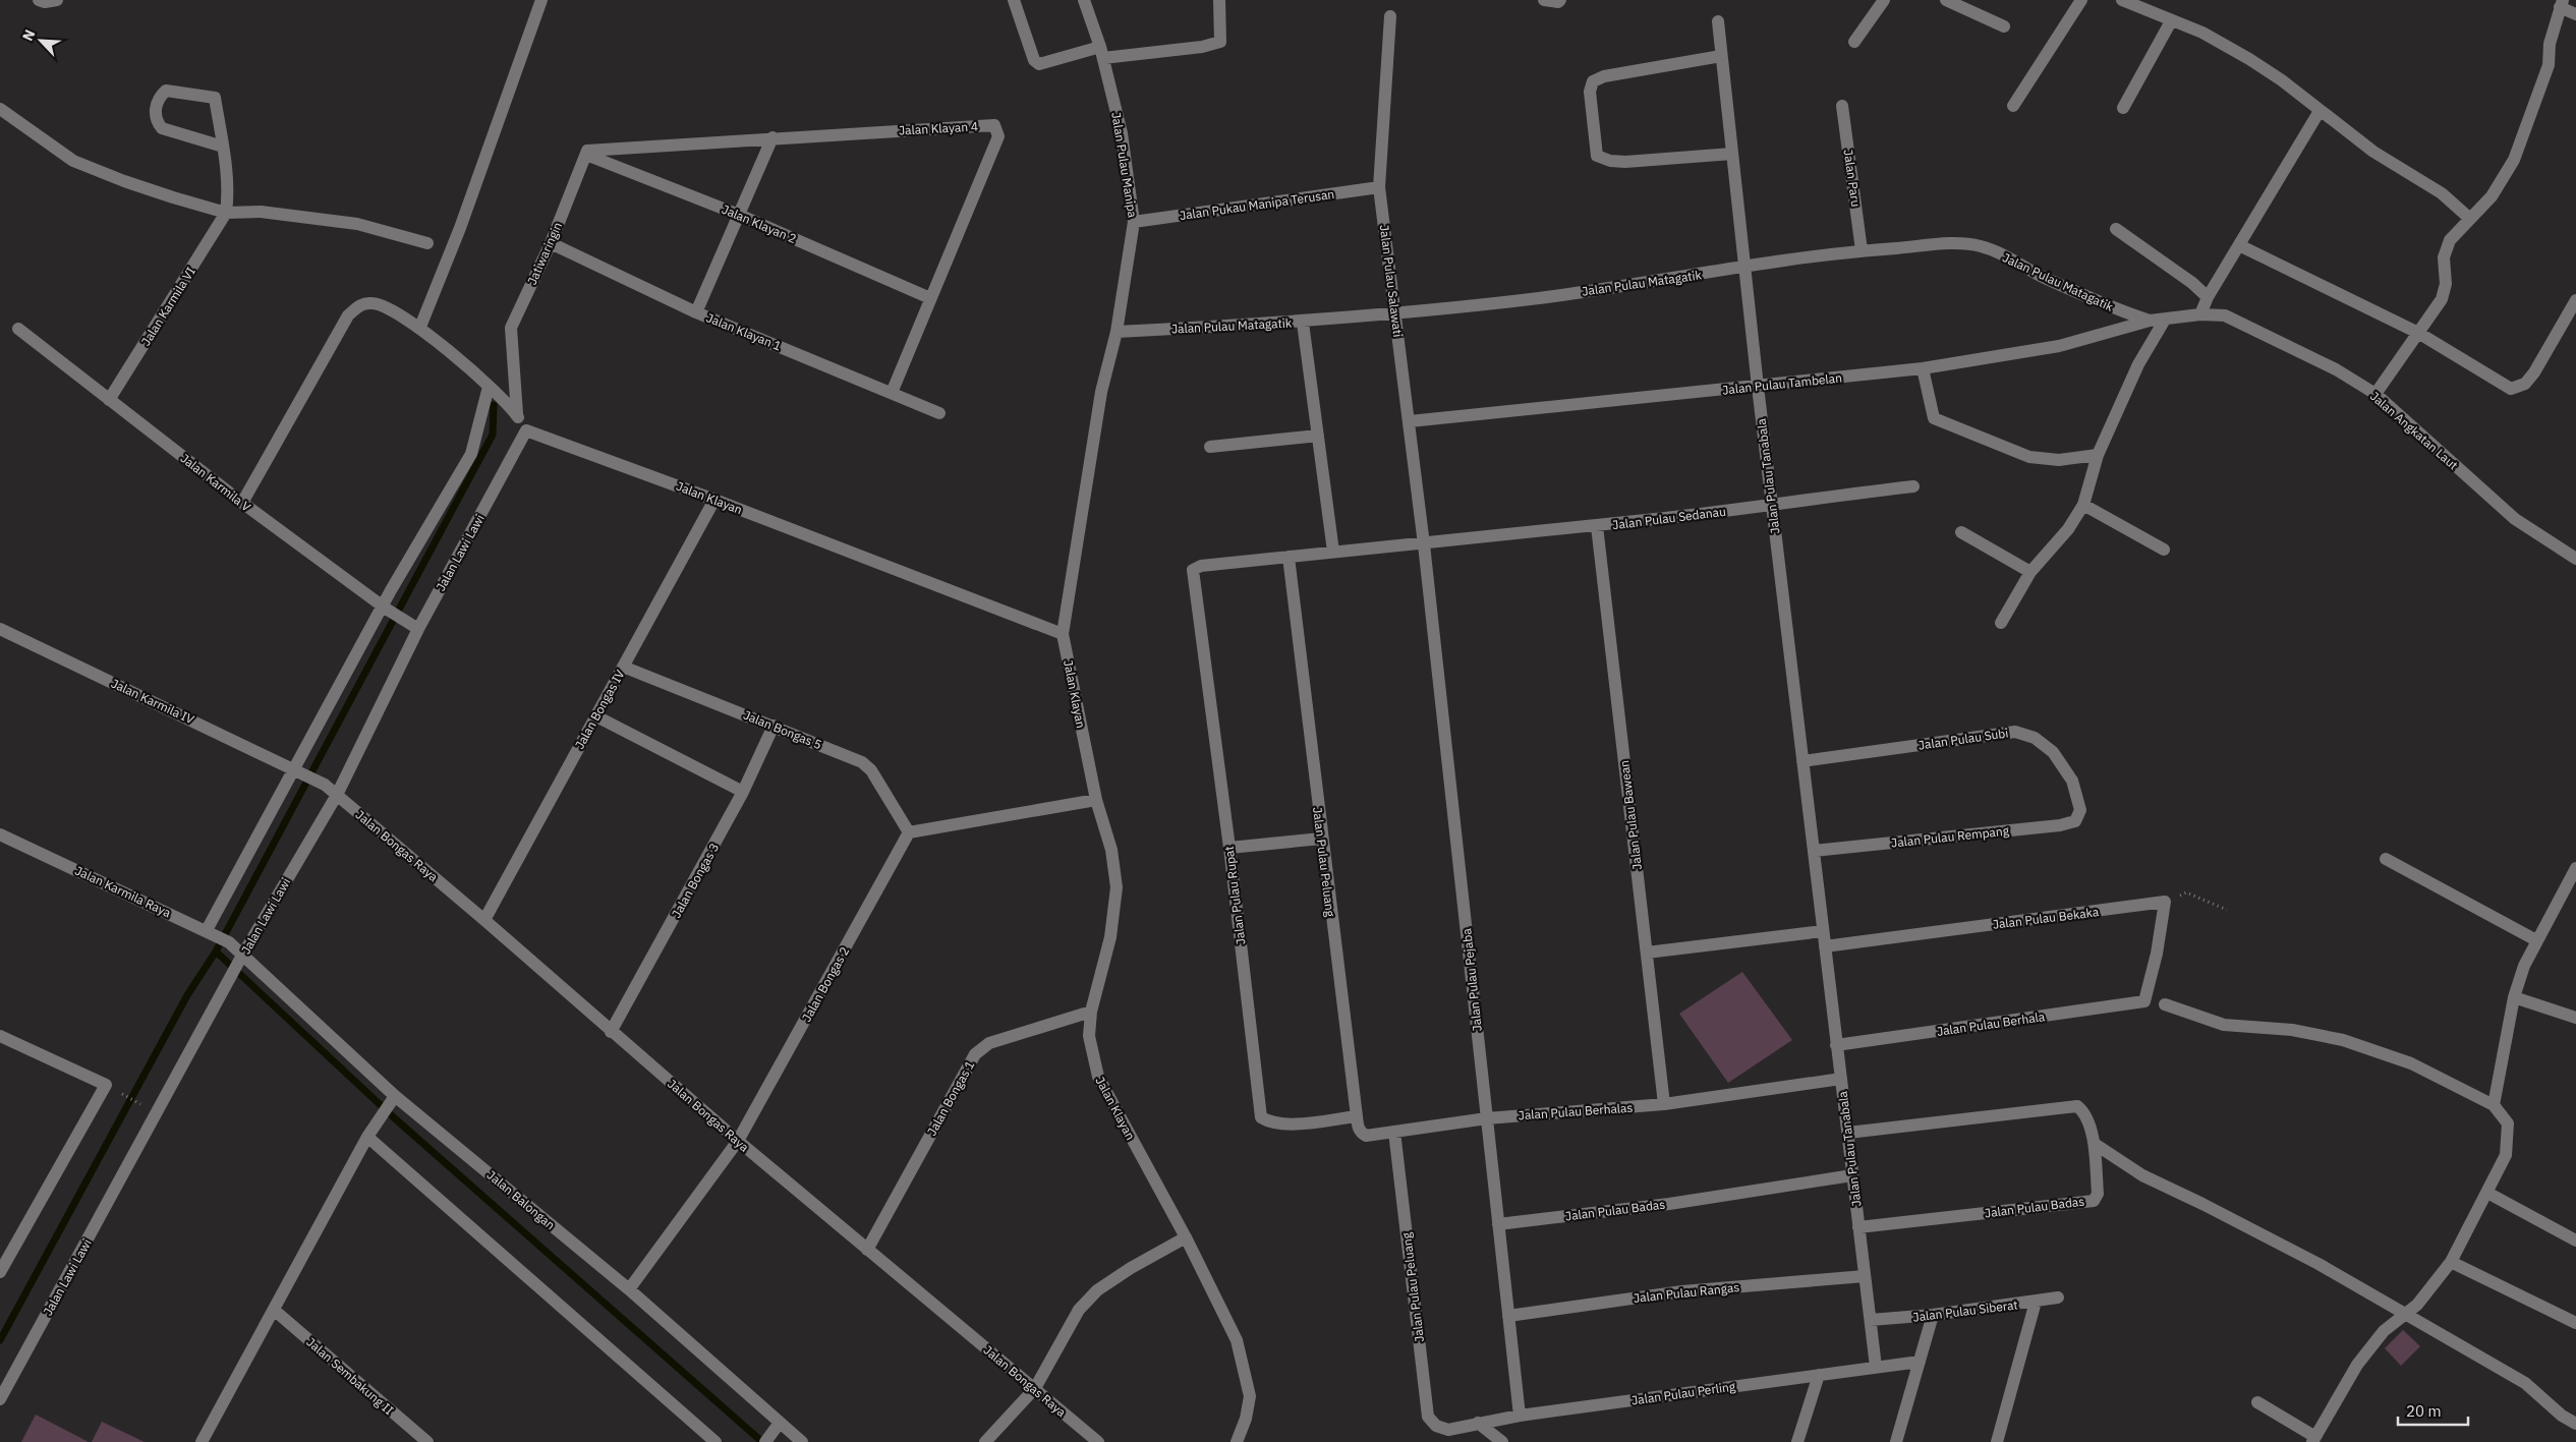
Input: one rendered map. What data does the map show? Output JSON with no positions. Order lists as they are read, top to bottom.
{
  "streets": {
    "street": [
      "Jalan Klayan 4",
      "Jalan Pulau Manipa",
      "Jalan Paru",
      "Jalan Pukau Manipa Terusan",
      "Jalan Klayan 2",
      "Jatiwaringin",
      "Jalan Pulau Salawati",
      "Jalan Pulau Matagatik",
      "Jalan Karmila VI",
      "Jalan Klayan 1",
      "Jalan Pulau Tambelan",
      "Jalan Angkatan Laut",
      "Jalan Pulau Tanabala",
      "Jalan Karmila V",
      "Jalan Klayan",
      "Jalan Pulau Sedanau",
      "Jalan Lawi Lawi",
      "Jalan Karmila IV",
      "Jalan Bongas IV",
      "Jalan Bongas 5",
      "Jalan Pulau Subi",
      "Jalan Pulau Bawean",
      "Jalan Pulau Rempang",
      "Jalan Bongas Raya",
      "Jalan Pulau Peluang",
      "Jalan Bongas 3",
      "Jalan Karmila Raya",
      "Jalan Pulau Rupat",
      "Jalan Pulau Bekaka",
      "Jalan Pulau Pejaba",
      "Jalan Bongas 2",
      "Jalan Pulau Berhala",
      "Jalan Bongas 1",
      "Jalan Pulau Berhalas",
      "Jalan Balongan",
      "Jalan Pulau Badas",
      "Jalan Pulau Rangas",
      "Jalan Pulau Siberat",
      "Jalan Sembakung II",
      "Jalan Pulau Perling"
    ]
  },
  "crossings": [
    ["Jalan Klayan 4", "Jalan Klayan 2"],
    ["Jalan Klayan 4", "Jatiwaringin"],
    ["Jalan Klayan 4", "Jalan Klayan 1"],
    ["Jalan Pulau Manipa", "Jalan Pukau Manipa Terusan"],
    ["Jalan Pulau Manipa", "Jalan Pulau Matagatik"],
    ["Jalan Pulau Manipa", "Jalan Klayan"],
    ["Jalan Paru", "Jalan Pulau Matagatik"],
    ["Jalan Pukau Manipa Terusan", "Jalan Pulau Salawati"],
    ["Jalan Klayan 2", "Jatiwaringin"],
    ["Jatiwaringin", "Jalan Klayan 1"],
    ["Jalan Pulau Salawati", "Jalan Pulau Matagatik"],
    ["Jalan Pulau Salawati", "Jalan Pulau Tambelan"],
    ["Jalan Pulau Salawati", "Jalan Pulau Sedanau"],
    ["Jalan Pulau Salawati", "Jalan Pulau Pejaba"],
    ["Jalan Pulau Matagatik", "Jalan Pulau Tambelan"],
    ["Jalan Pulau Matagatik", "Jalan Angkatan Laut"],
    ["Jalan Pulau Matagatik", "Jalan Pulau Tanabala"],
    ["Jalan Pulau Matagatik", "Jalan Klayan"],
    ["Jalan Karmila VI", "Jalan Karmila V"],
    ["Jalan Pulau Tambelan", "Jalan Angkatan Laut"],
    ["Jalan Pulau Tambelan", "Jalan Pulau Tanabala"],
    ["Jalan Pulau Tanabala", "Jalan Pulau Sedanau"],
    ["Jalan Pulau Tanabala", "Jalan Pulau Subi"],
    ["Jalan Pulau Tanabala", "Jalan Pulau Rempang"],
    ["Jalan Pulau Tanabala", "Jalan Pulau Bekaka"],
    ["Jalan Pulau Tanabala", "Jalan Pulau Berhala"],
    ["Jalan Pulau Tanabala", "Jalan Pulau Badas"],
    ["Jalan Pulau Tanabala", "Jalan Pulau Rangas"],
    ["Jalan Pulau Tanabala", "Jalan Pulau Siberat"],
    ["Jalan Pulau Tanabala", "Jalan Pulau Perling"],
    ["Jalan Karmila V", "Jalan Lawi Lawi"],
    ["Jalan Klayan", "Jalan Lawi Lawi"],
    ["Jalan Klayan", "Jalan Bongas IV"],
    ["Jalan Klayan", "Jalan Bongas 1"],
    ["Jalan Pulau Sedanau", "Jalan Pulau Bawean"],
    ["Jalan Pulau Sedanau", "Jalan Pulau Peluang"],
    ["Jalan Pulau Sedanau", "Jalan Pulau Rupat"],
    ["Jalan Pulau Sedanau", "Jalan Pulau Pejaba"],
    ["Jalan Lawi Lawi", "Jalan Bongas Raya"],
    ["Jalan Lawi Lawi", "Jalan Karmila Raya"],
    ["Jalan Lawi Lawi", "Jalan Balongan"],
    ["Jalan Karmila IV", "Jalan Bongas Raya"],
    ["Jalan Bongas IV", "Jalan Bongas 5"],
    ["Jalan Bongas IV", "Jalan Bongas Raya"],
    ["Jalan Bongas 5", "Jalan Bongas 3"],
    ["Jalan Bongas 5", "Jalan Bongas 2"],
    ["Jalan Pulau Subi", "Jalan Pulau Rempang"],
    ["Jalan Pulau Bawean", "Jalan Pulau Berhalas"],
    ["Jalan Bongas Raya", "Jalan Bongas 3"],
    ["Jalan Bongas Raya", "Jalan Bongas 2"],
    ["Jalan Bongas Raya", "Jalan Bongas 1"],
    ["Jalan Pulau Peluang", "Jalan Pulau Rupat"],
    ["Jalan Pulau Peluang", "Jalan Pulau Pejaba"],
    ["Jalan Pulau Peluang", "Jalan Pulau Berhalas"],
    ["Jalan Pulau Peluang", "Jalan Pulau Perling"],
    ["Jalan Karmila Raya", "Jalan Balongan"],
    ["Jalan Pulau Bekaka", "Jalan Pulau Berhala"],
    ["Jalan Pulau Pejaba", "Jalan Pulau Berhalas"],
    ["Jalan Pulau Pejaba", "Jalan Pulau Badas"],
    ["Jalan Pulau Pejaba", "Jalan Pulau Rangas"],
    ["Jalan Pulau Pejaba", "Jalan Pulau Perling"],
    ["Jalan Bongas 2", "Jalan Balongan"]
  ],
  "scale_bar": "20 m",
  "north": "top left"
}
